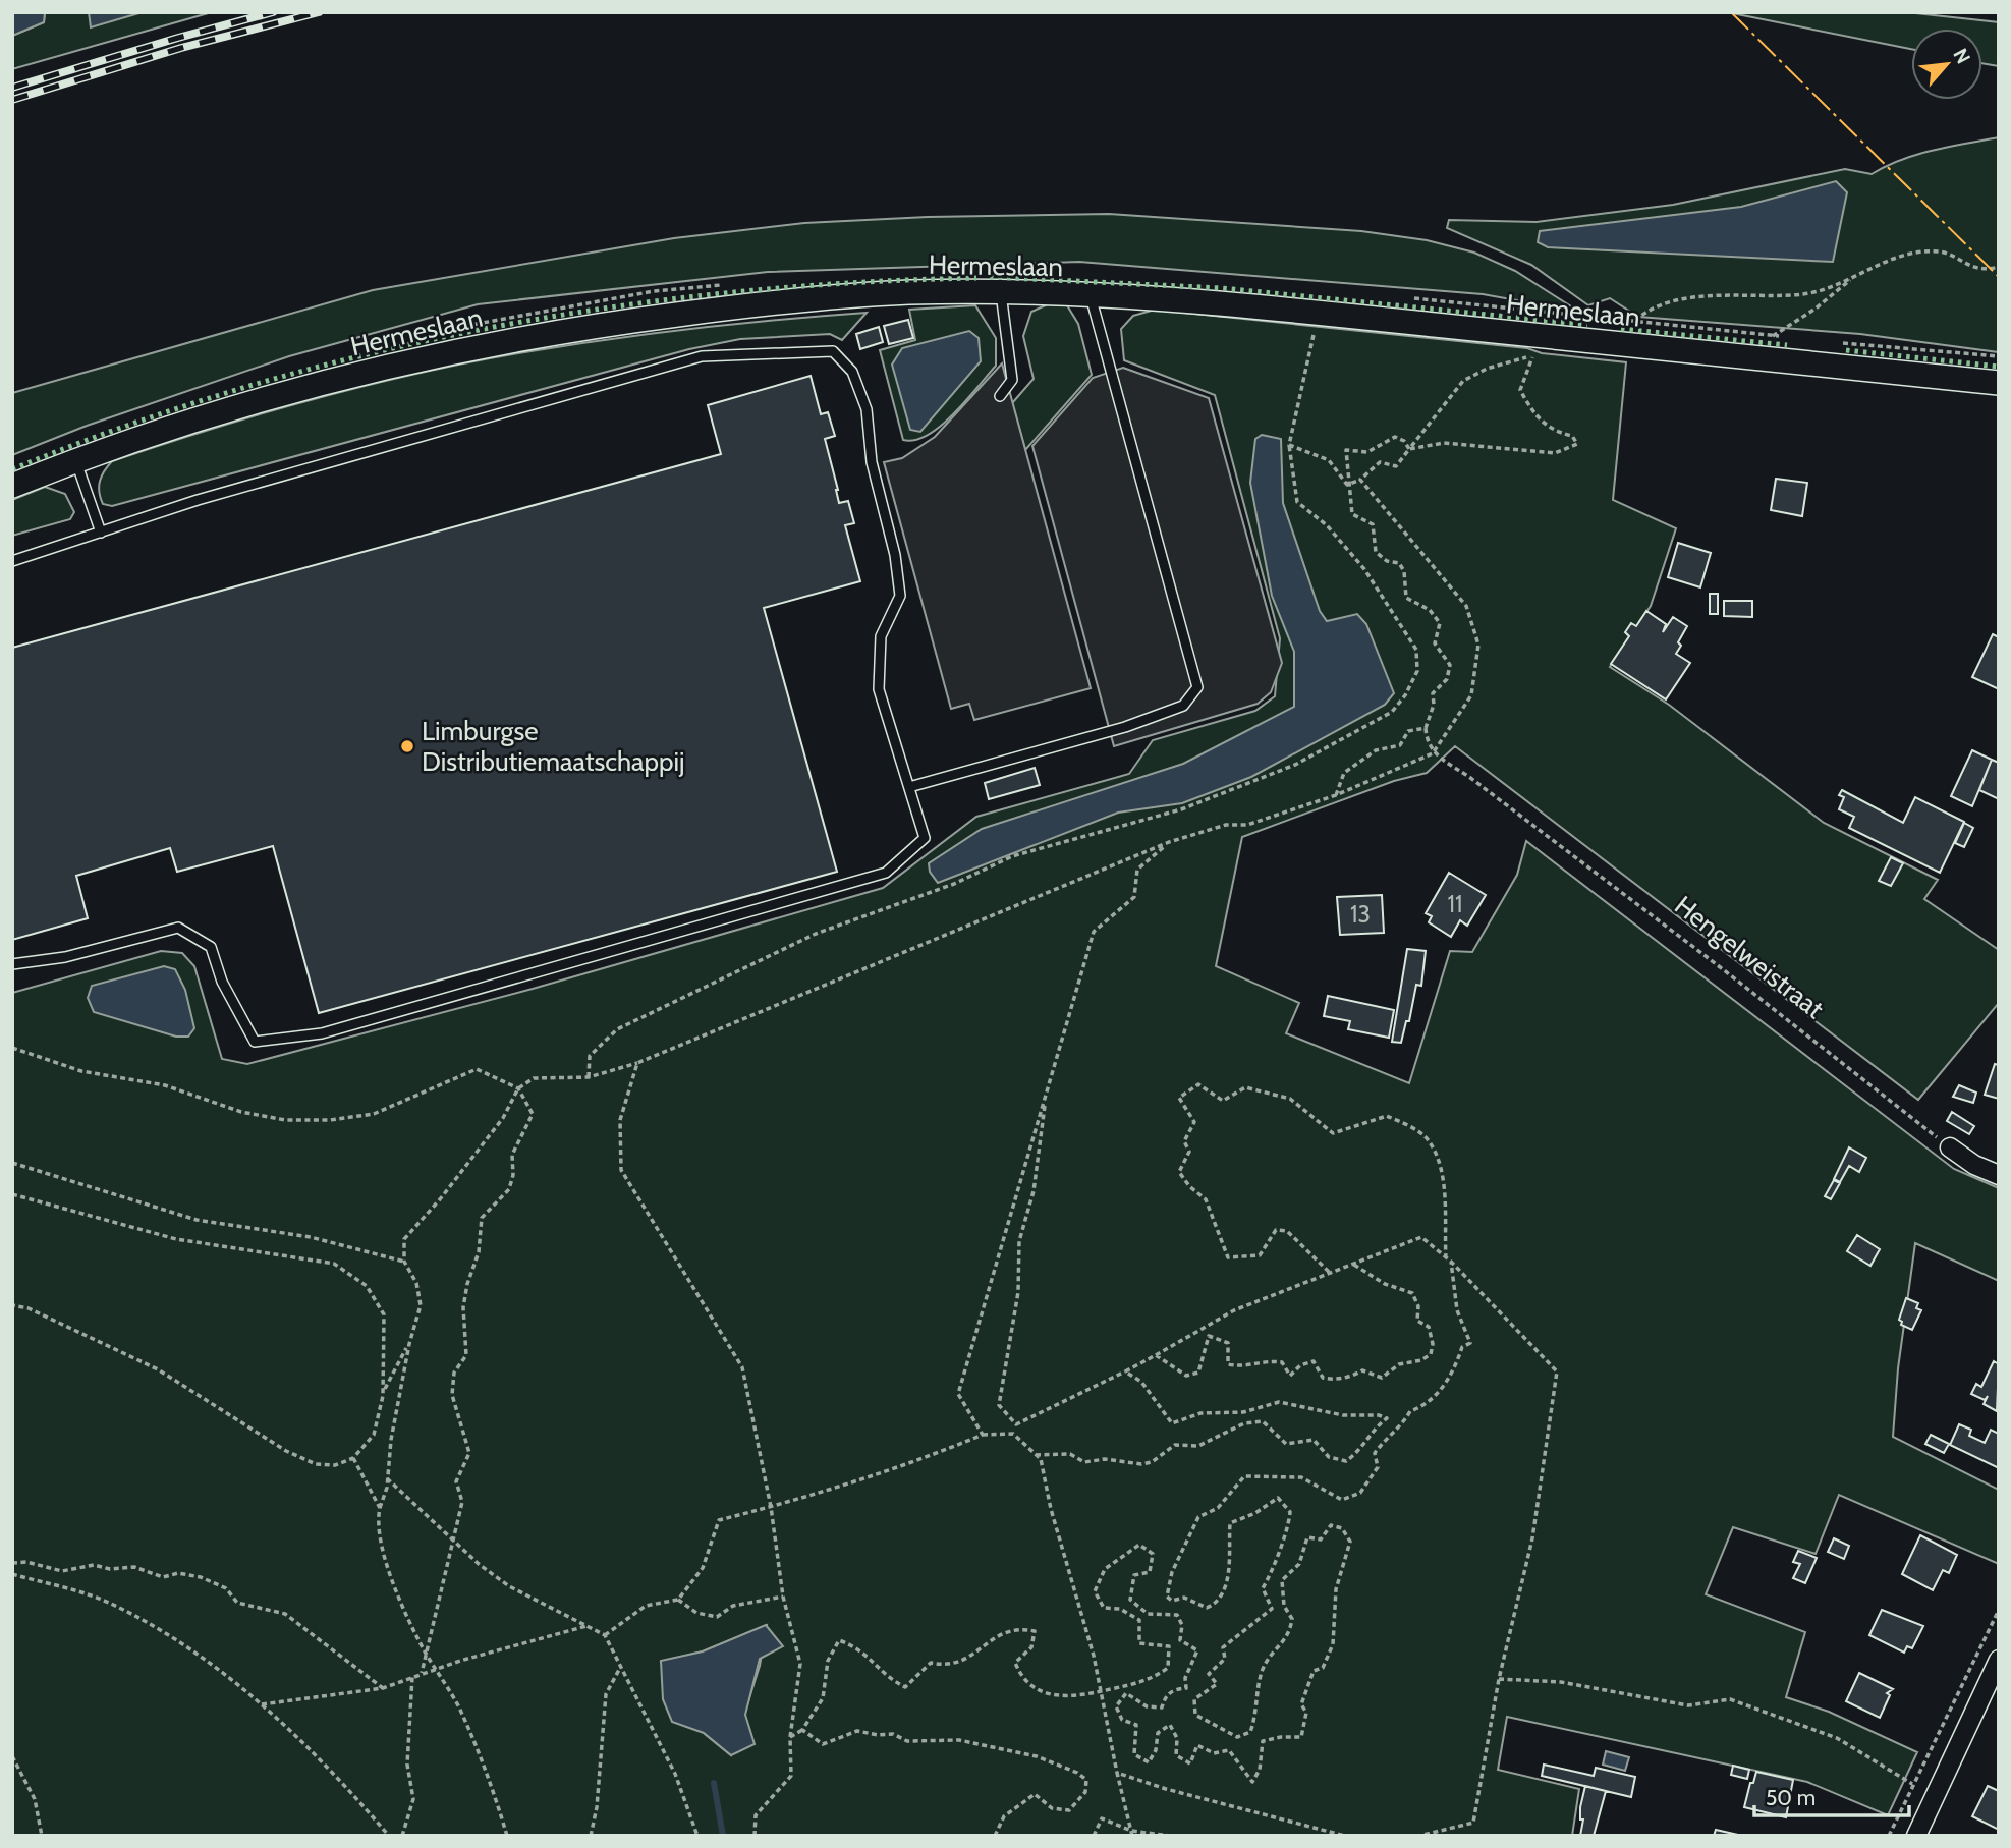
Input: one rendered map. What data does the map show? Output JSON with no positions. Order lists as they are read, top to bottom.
{
  "streets": {
    "street": ["Hermeslaan"],
    "path": ["Hengelweistraat"]
  },
  "places": ["Limburgse Distributiemaatschappij"],
  "house_numbers": ["11", "13"],
  "scale_bar": "50 m",
  "north": "top right"
}
